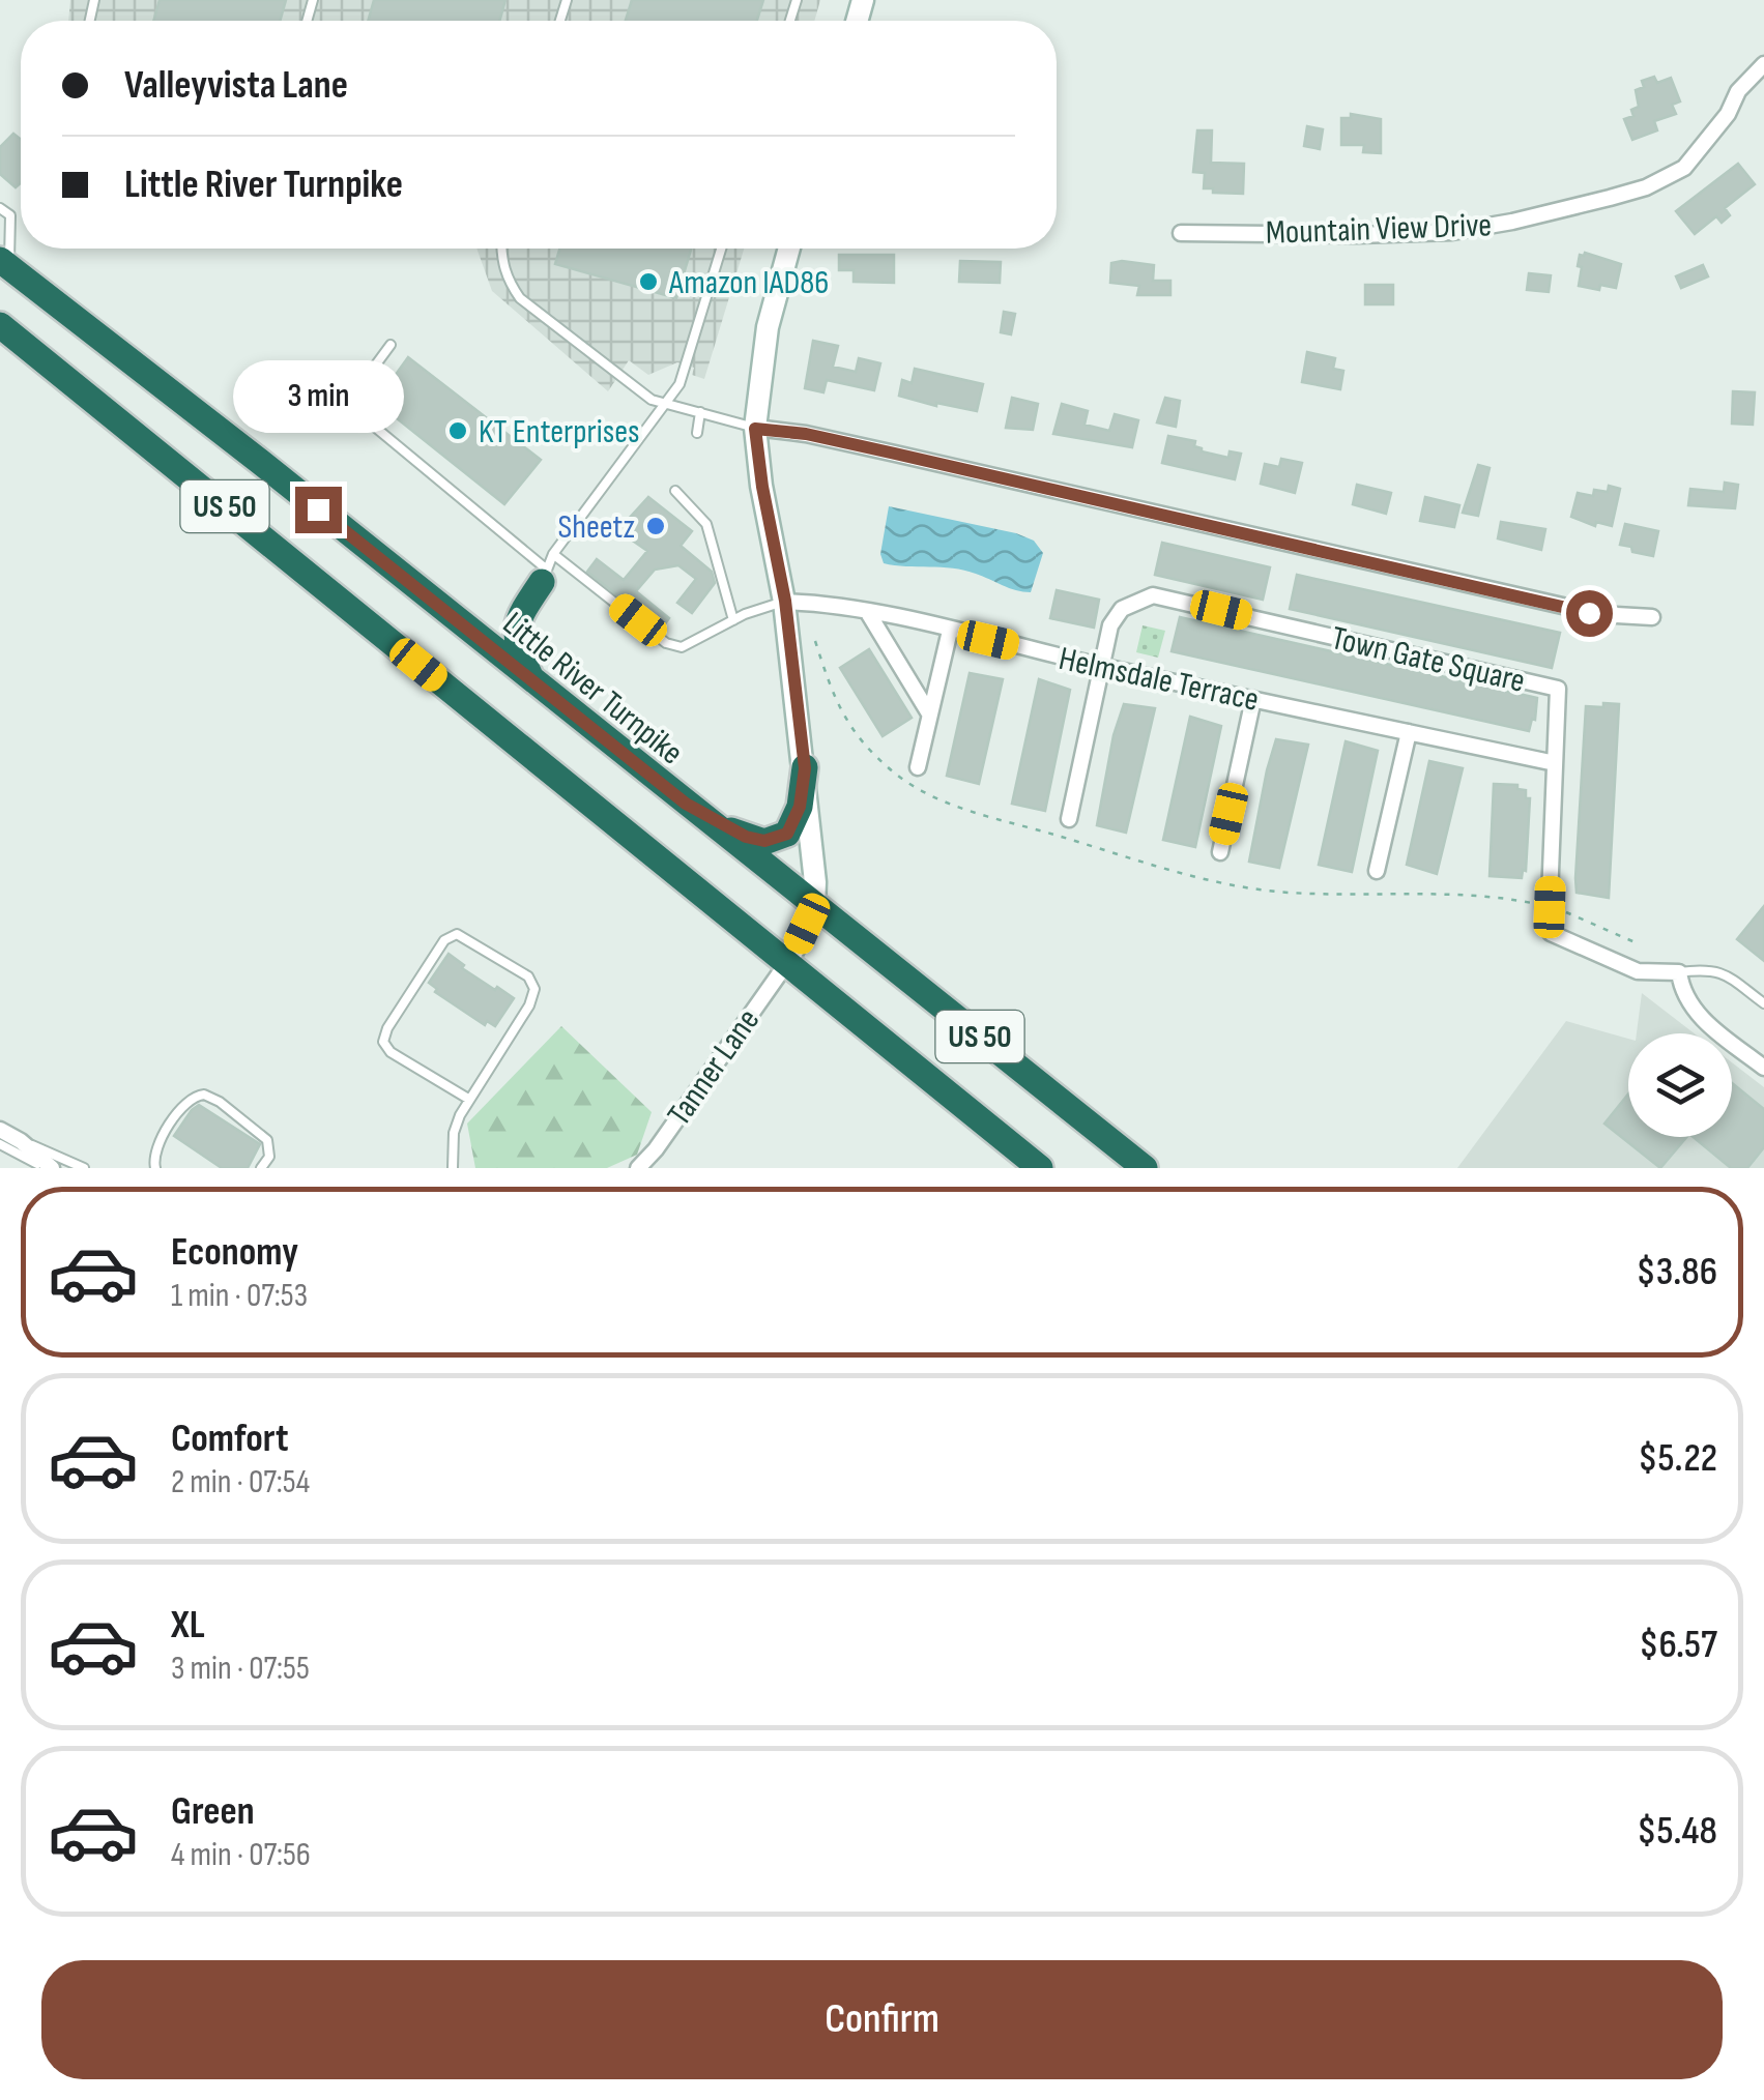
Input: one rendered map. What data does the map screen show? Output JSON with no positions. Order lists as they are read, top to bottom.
{
  "streets": {
    "highway": ["US 50", "Little River Turnpike"],
    "street": [
      "Mountain View Drive",
      "Town Gate Square",
      "Helmsdale Terrace",
      "Tanner Lane"
    ]
  },
  "crossings": [
    ["US 50", "Tanner Lane"],
    ["Town Gate Square", "Helmsdale Terrace"]
  ],
  "places": ["Amazon IAD86", "KT Enterprises", "Sheetz"],
  "page": {
    "banner": ["Valleyvista Lane", "Little River Turnpike"],
    "bubble": "3 min",
    "list": [
      {
        "name": "Economy",
        "note": "1 min · 07:53",
        "value": "$3.86"
      },
      {
        "name": "Comfort",
        "note": "2 min · 07:54",
        "value": "$5.22"
      },
      {
        "name": "XL",
        "note": "3 min · 07:55",
        "value": "$6.57"
      },
      {
        "name": "Green",
        "note": "4 min · 07:56",
        "value": "$5.48"
      }
    ],
    "buttons": "Confirm"
  }
}
